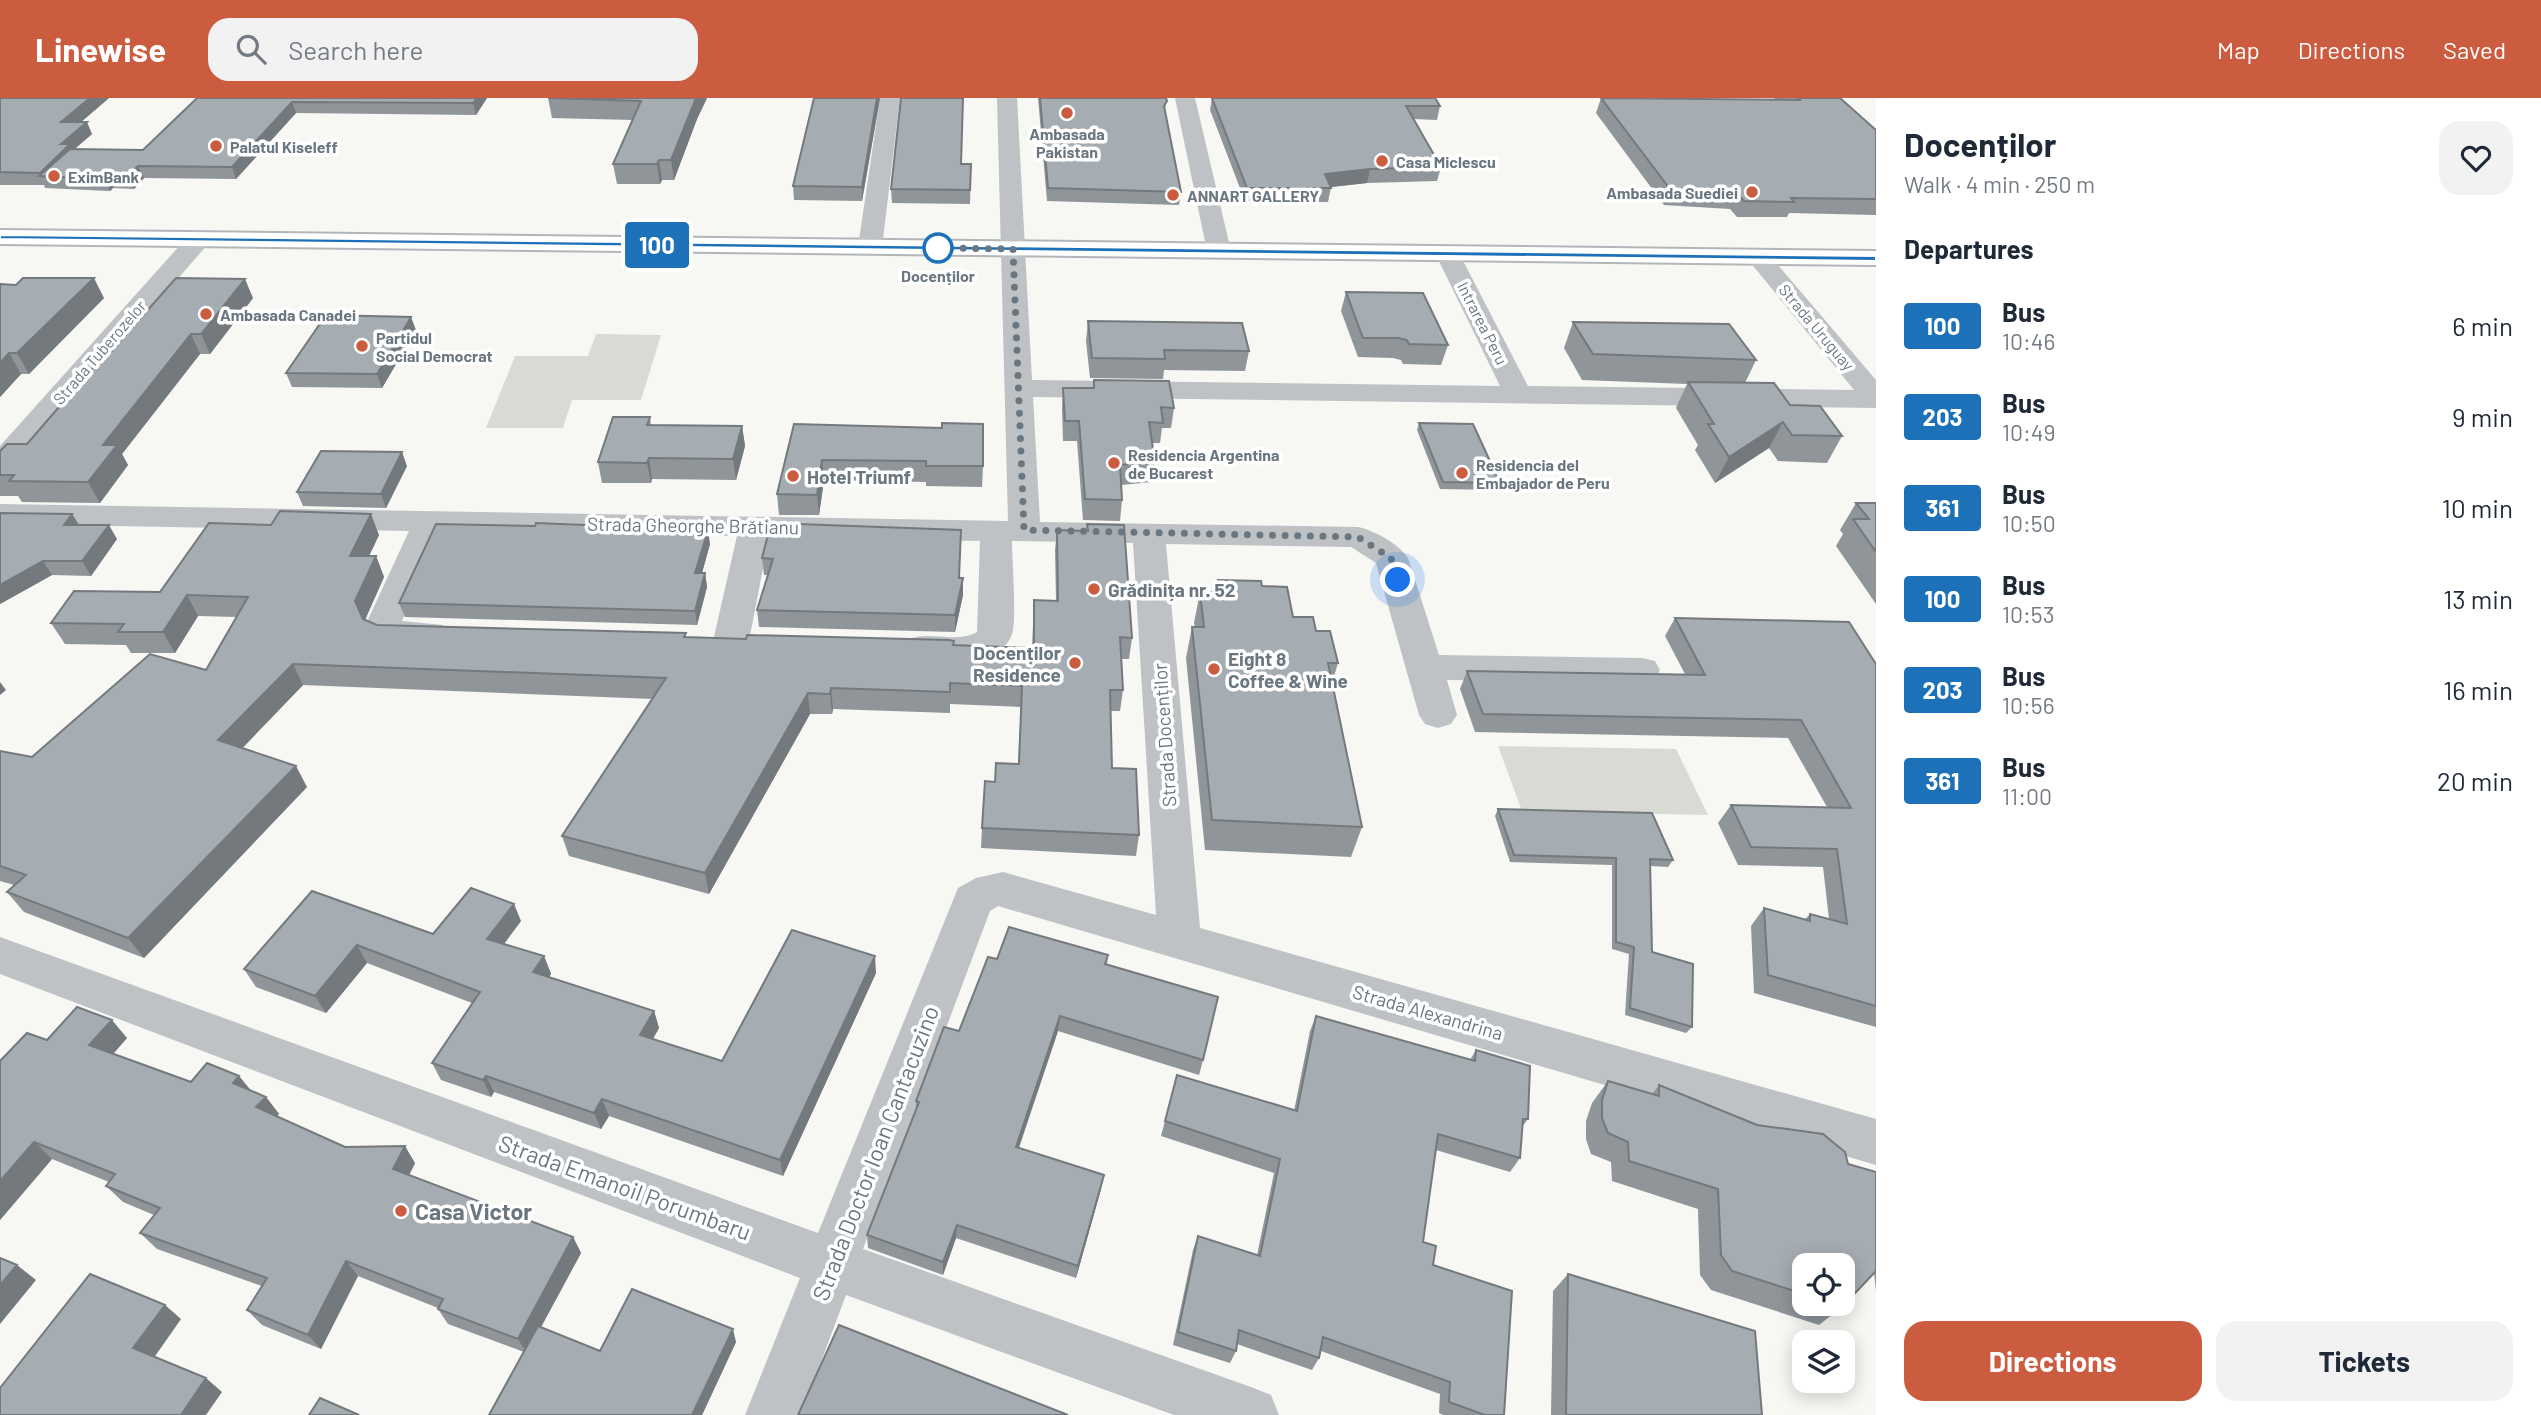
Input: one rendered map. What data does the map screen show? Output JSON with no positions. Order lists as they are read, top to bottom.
{
  "streets": {
    "street": [
      "Intrarea Peru",
      "Strada Uruguay",
      "Strada Tuberozelor",
      "Strada Gheorghe Brătianu",
      "Strada Docenților",
      "Strada Alexandrina",
      "Strada Doctor Ioan Cantacuzino",
      "Strada Emanoil Porumbaru"
    ]
  },
  "crossings": [
    ["Strada Gheorghe Brătianu", "Strada Docenților"],
    ["Strada Docenților", "Strada Alexandrina"],
    ["Strada Alexandrina", "Strada Doctor Ioan Cantacuzino"],
    ["Strada Doctor Ioan Cantacuzino", "Strada Emanoil Porumbaru"]
  ],
  "places": [
    "Ambasada Pakistan",
    "Palatul Kiseleff",
    "Casa Miclescu",
    "EximBank",
    "Ambasada Suediei",
    "ANNART GALLERY",
    "Docenților",
    "Ambasada Canadei",
    "Partidul Social Democrat",
    "Residencia Argentina de Bucarest",
    "Residencia del Embajador de Peru",
    "Hotel Triumf",
    "Grădinița nr. 52",
    "Docenților Residence",
    "Eight 8 Coffee & Wine",
    "Casa Victor"
  ],
  "lines": ["bus line 100"],
  "page": {
    "header": "Linewise",
    "search": "Search here",
    "nav": ["Map", "Directions", "Saved"],
    "on_map": "100",
    "heading": [
      ["Docenților", "Walk · 4 min · 250 m"],
      "Departures"
    ],
    "list": [
      {
        "mark": "100",
        "name": "Bus",
        "note": "10:46",
        "value": "6 min"
      },
      {
        "mark": "203",
        "name": "Bus",
        "note": "10:49",
        "value": "9 min"
      },
      {
        "mark": "361",
        "name": "Bus",
        "note": "10:50",
        "value": "10 min"
      },
      {
        "mark": "100",
        "name": "Bus",
        "note": "10:53",
        "value": "13 min"
      },
      {
        "mark": "203",
        "name": "Bus",
        "note": "10:56",
        "value": "16 min"
      },
      {
        "mark": "361",
        "name": "Bus",
        "note": "11:00",
        "value": "20 min"
      }
    ],
    "buttons": ["Directions", "Tickets"]
  }
}
